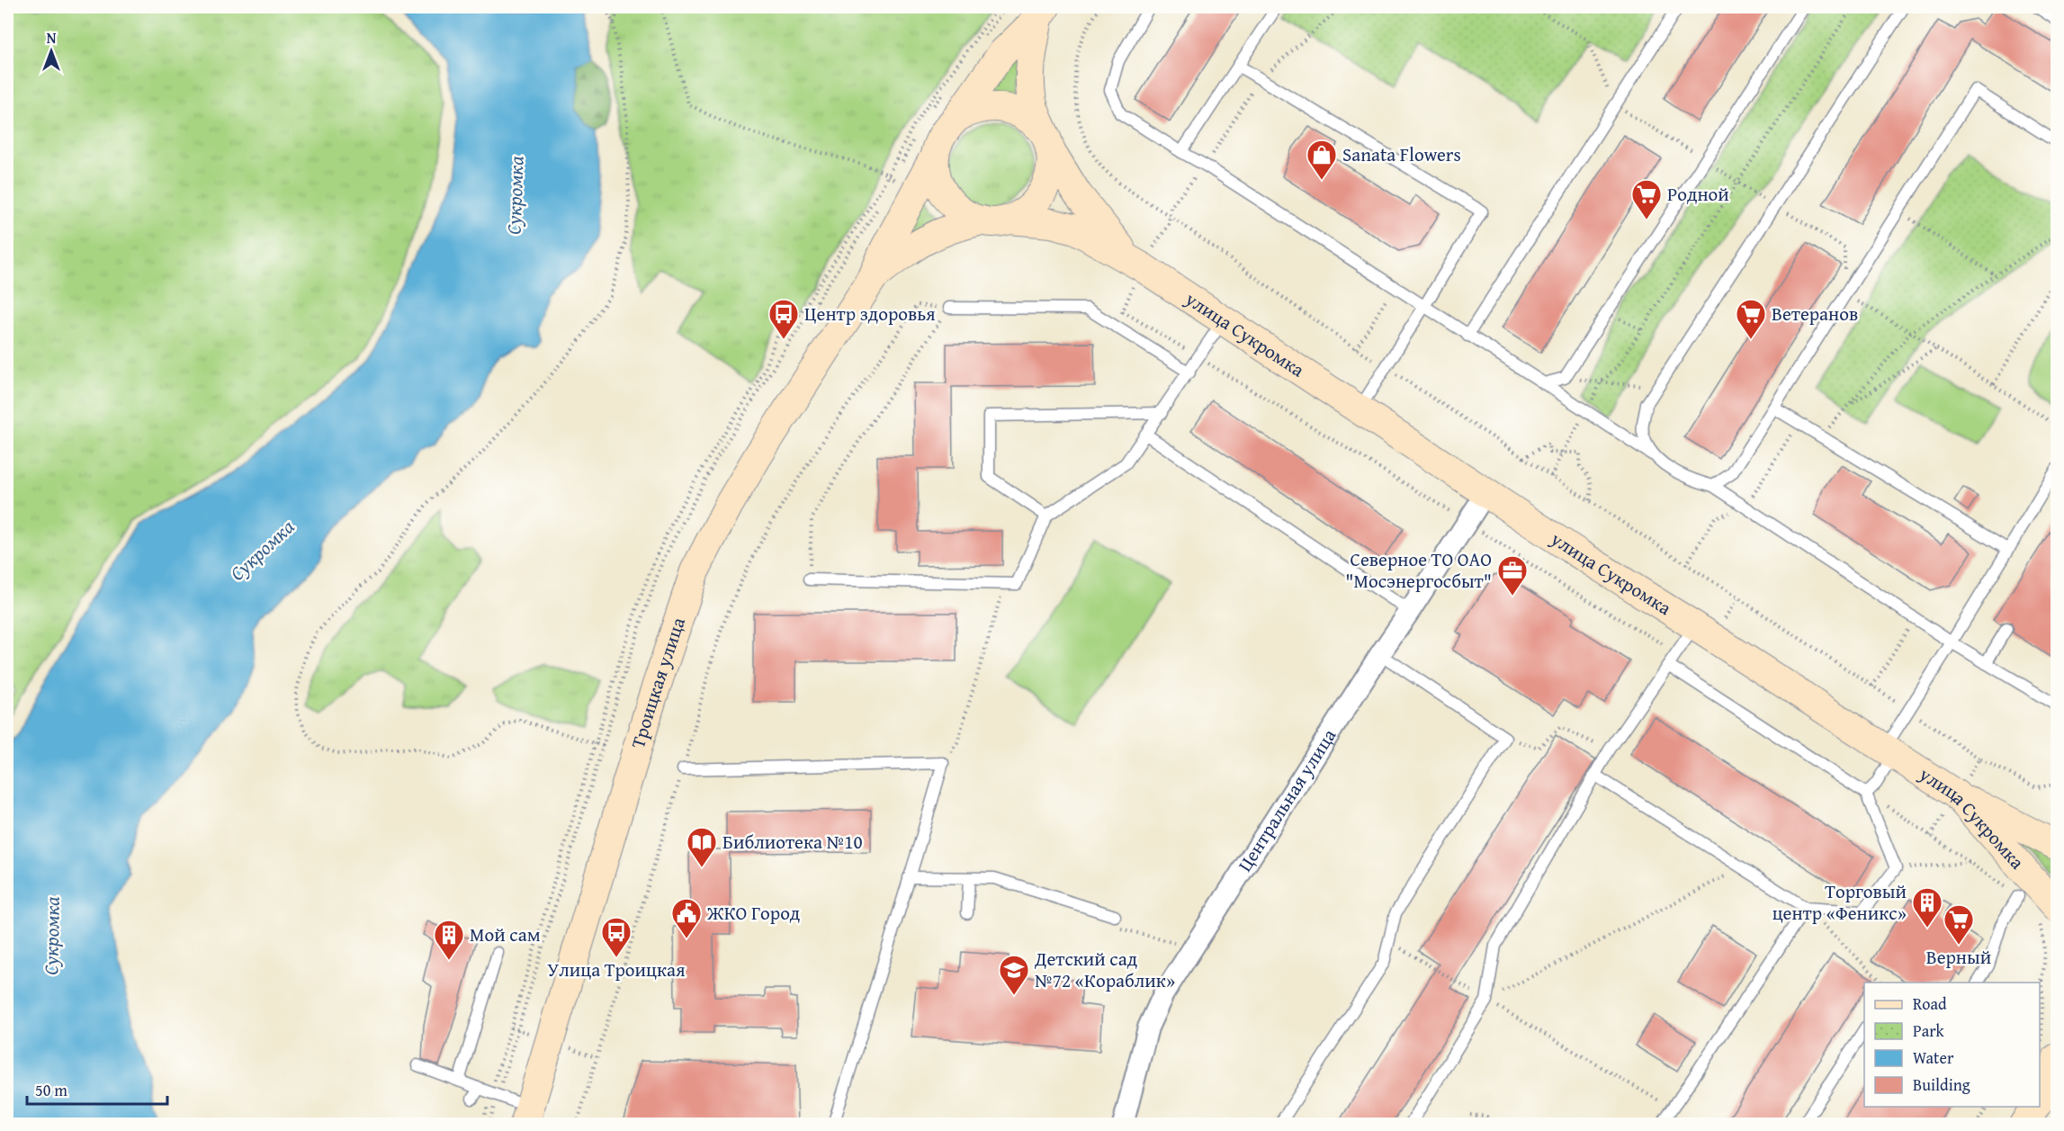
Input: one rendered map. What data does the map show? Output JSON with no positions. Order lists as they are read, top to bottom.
{
  "streets": {
    "street": ["улица Сукромка", "Троицкая улица", "Центральная улица"]
  },
  "crossings": [
    ["улица Сукромка", "Троицкая улица"],
    ["улица Сукромка", "Центральная улица"]
  ],
  "water": ["Сукромка"],
  "places": {
    "shop": ["Sanata Flowers"],
    "supermarket": ["Родной", "Ветеранов", "Верный"],
    "bus stop": ["Центр здоровья", "Улица Троицкая"],
    "office": ["Северное ТО ОАО \"Мосэнергосбыт\""],
    "library": ["Библиотека №10"],
    "building": ["Торговый центр «Феникс»", "Мой сам"],
    "public building": ["ЖКО Город"],
    "school or university": ["Детский сад №72 «Кораблик»"]
  },
  "legend": [
    "Road",
    "Park",
    "Water",
    "Building"
  ],
  "scale_bar": "50 m",
  "north": "top"
}
